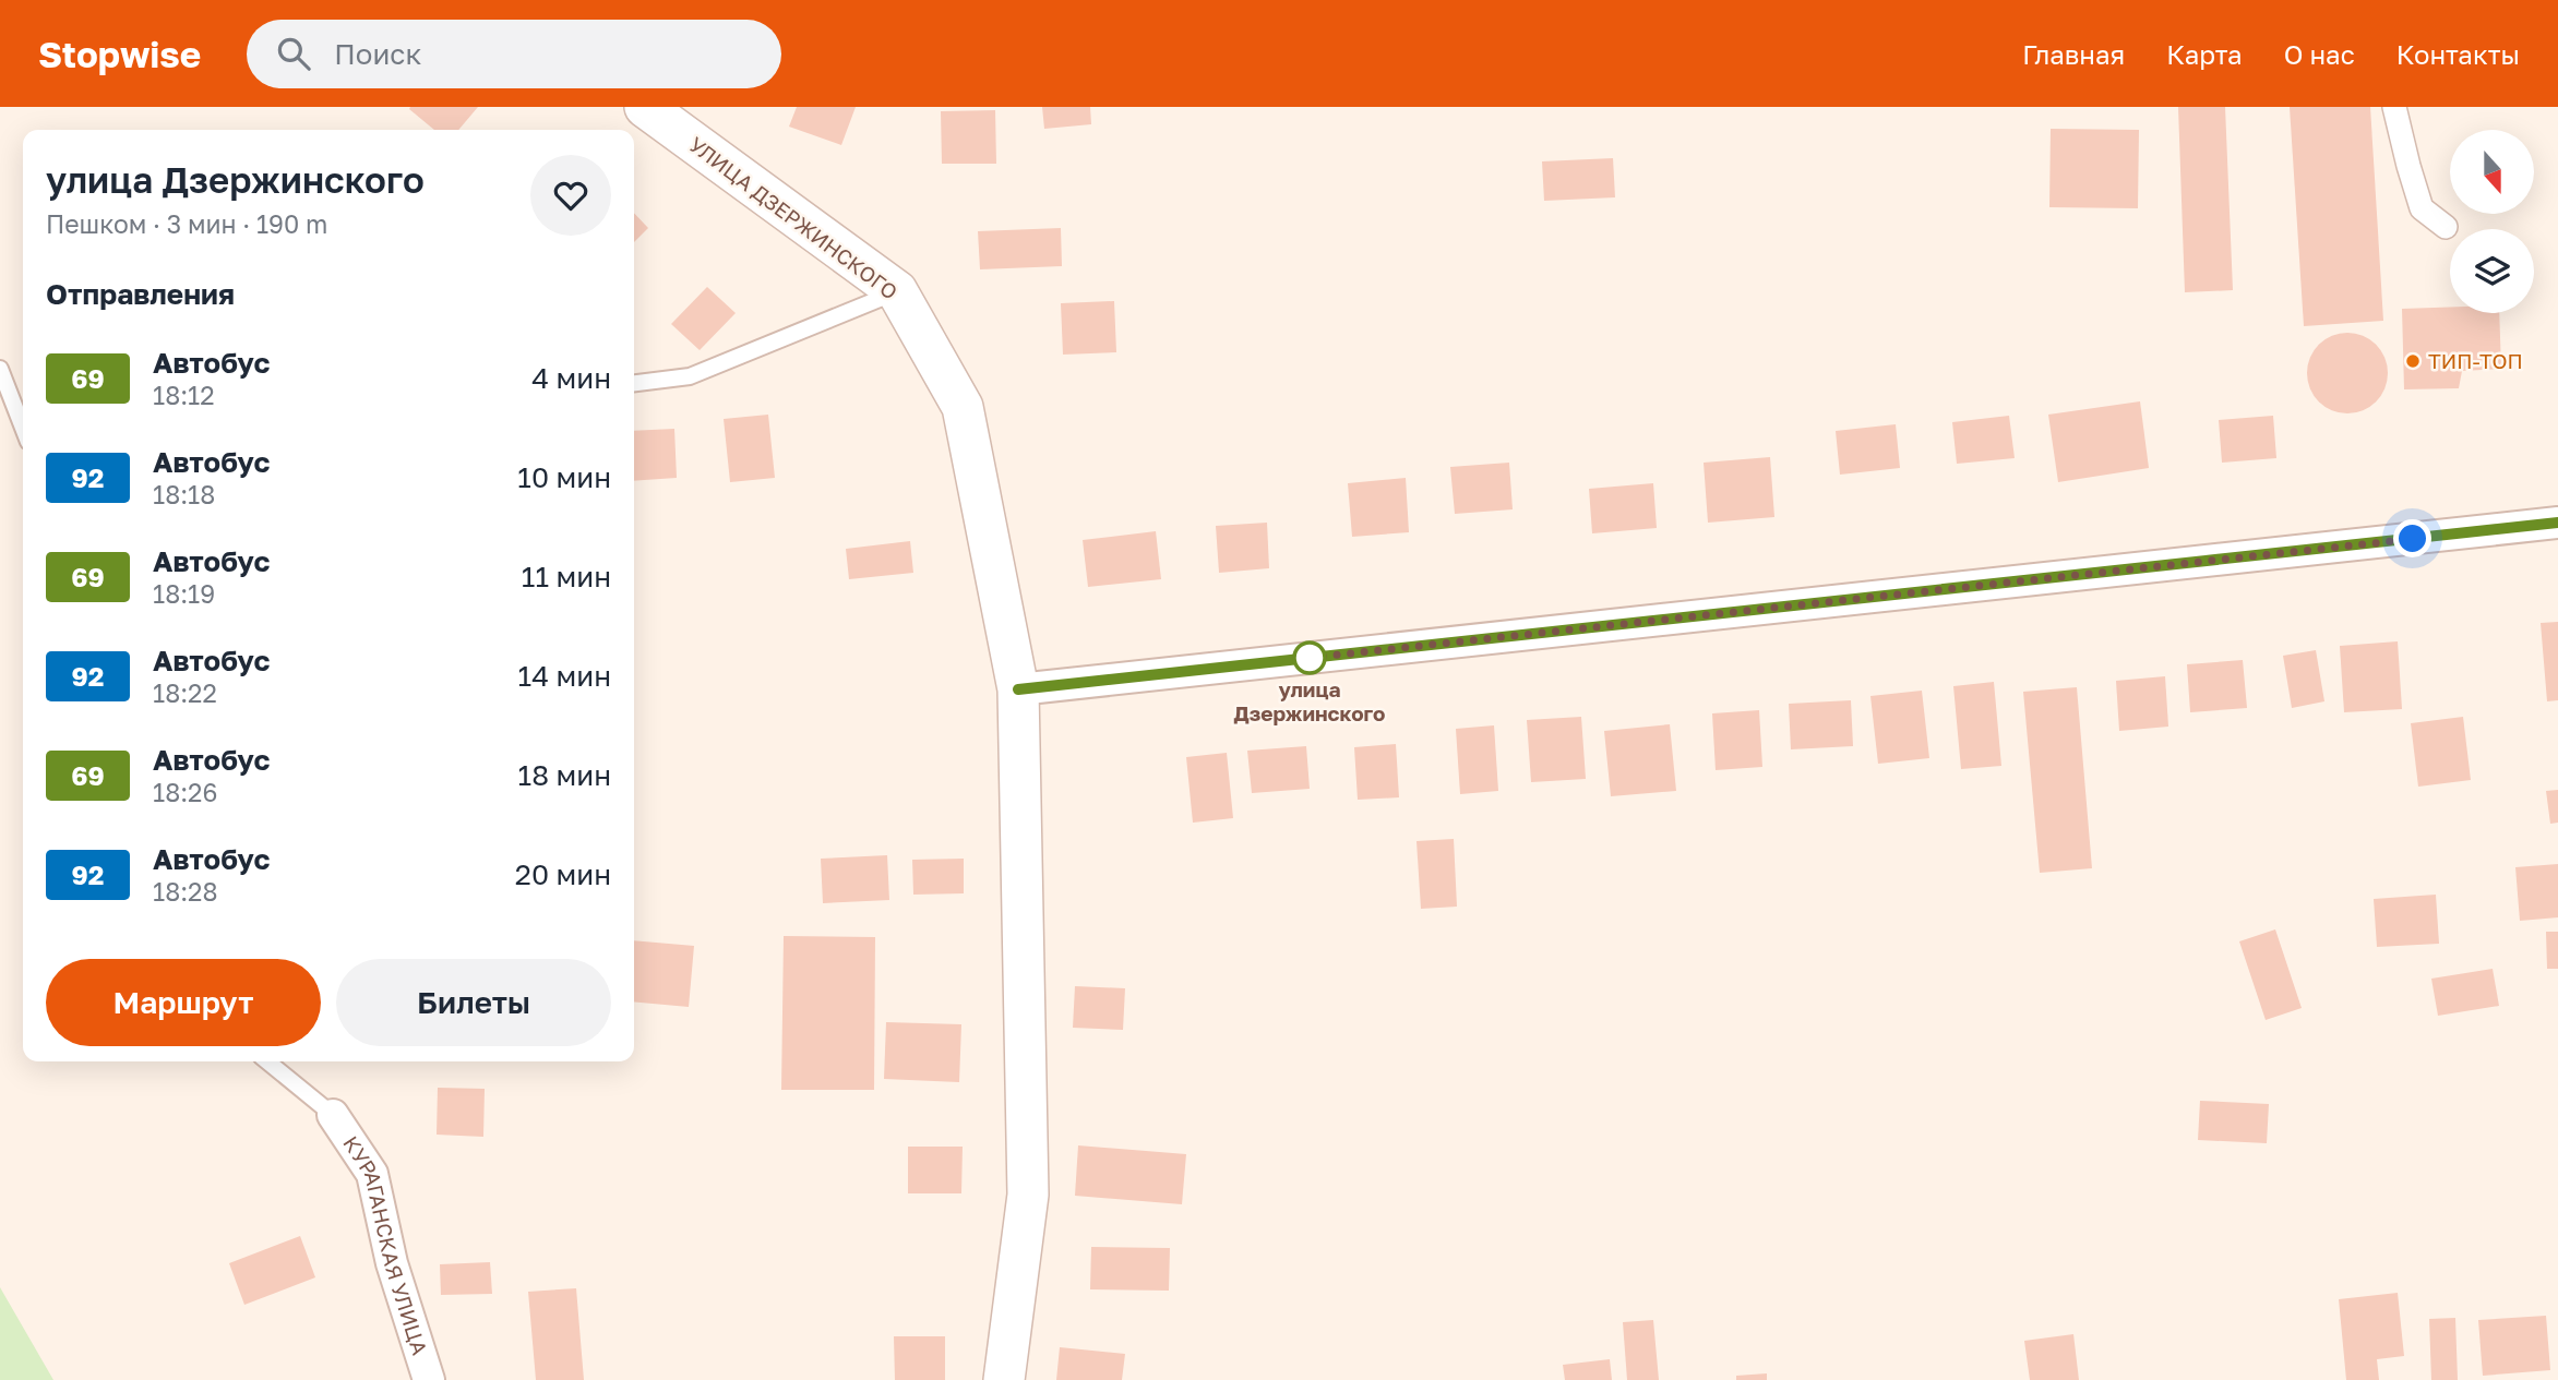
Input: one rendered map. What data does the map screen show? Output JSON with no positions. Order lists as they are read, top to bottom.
{
  "streets": {
    "street": ["УЛИЦА ДЗЕРЖИНСКОГО", "КУРАГАНСКАЯ УЛИЦА"]
  },
  "places": ["ТИП-ТОП", "улица Дзержинского"],
  "lines": ["bus line 69"],
  "north": "bottom",
  "page": {
    "header": "Stopwise",
    "search": "Поиск",
    "nav": [
      "Главная",
      "Карта",
      "О нас",
      "Контакты"
    ],
    "heading": [
      ["улица Дзержинского", "Пешком · 3 мин · 190 m"],
      "Отправления"
    ],
    "list": [
      {
        "mark": "69",
        "name": "Автобус",
        "note": "18:12",
        "value": "4 мин"
      },
      {
        "mark": "92",
        "name": "Автобус",
        "note": "18:18",
        "value": "10 мин"
      },
      {
        "mark": "69",
        "name": "Автобус",
        "note": "18:19",
        "value": "11 мин"
      },
      {
        "mark": "92",
        "name": "Автобус",
        "note": "18:22",
        "value": "14 мин"
      },
      {
        "mark": "69",
        "name": "Автобус",
        "note": "18:26",
        "value": "18 мин"
      },
      {
        "mark": "92",
        "name": "Автобус",
        "note": "18:28",
        "value": "20 мин"
      }
    ],
    "buttons": ["Маршрут", "Билеты"]
  }
}
